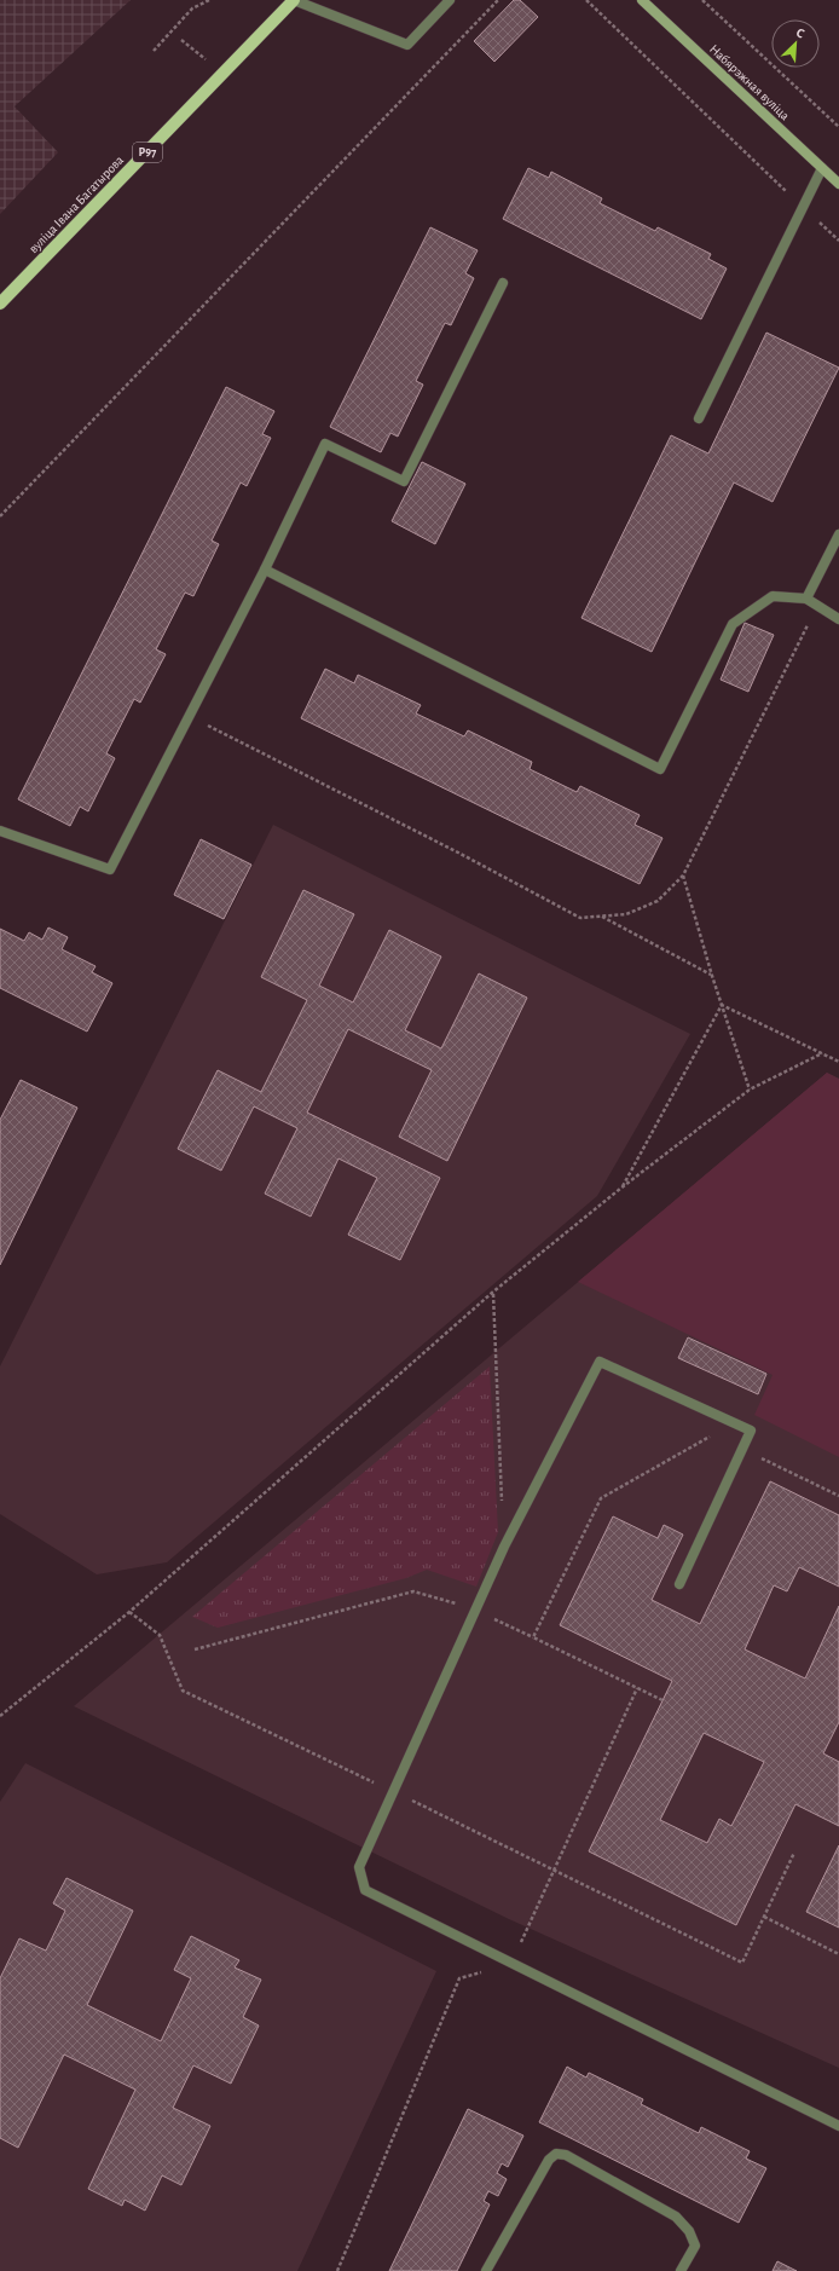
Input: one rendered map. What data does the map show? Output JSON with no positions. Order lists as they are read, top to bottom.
{
  "streets": {
    "main road": ["Набярэжная вуліца", "Р97", "вуліца Івана Багатырова"]
  },
  "north": "top right"
}
